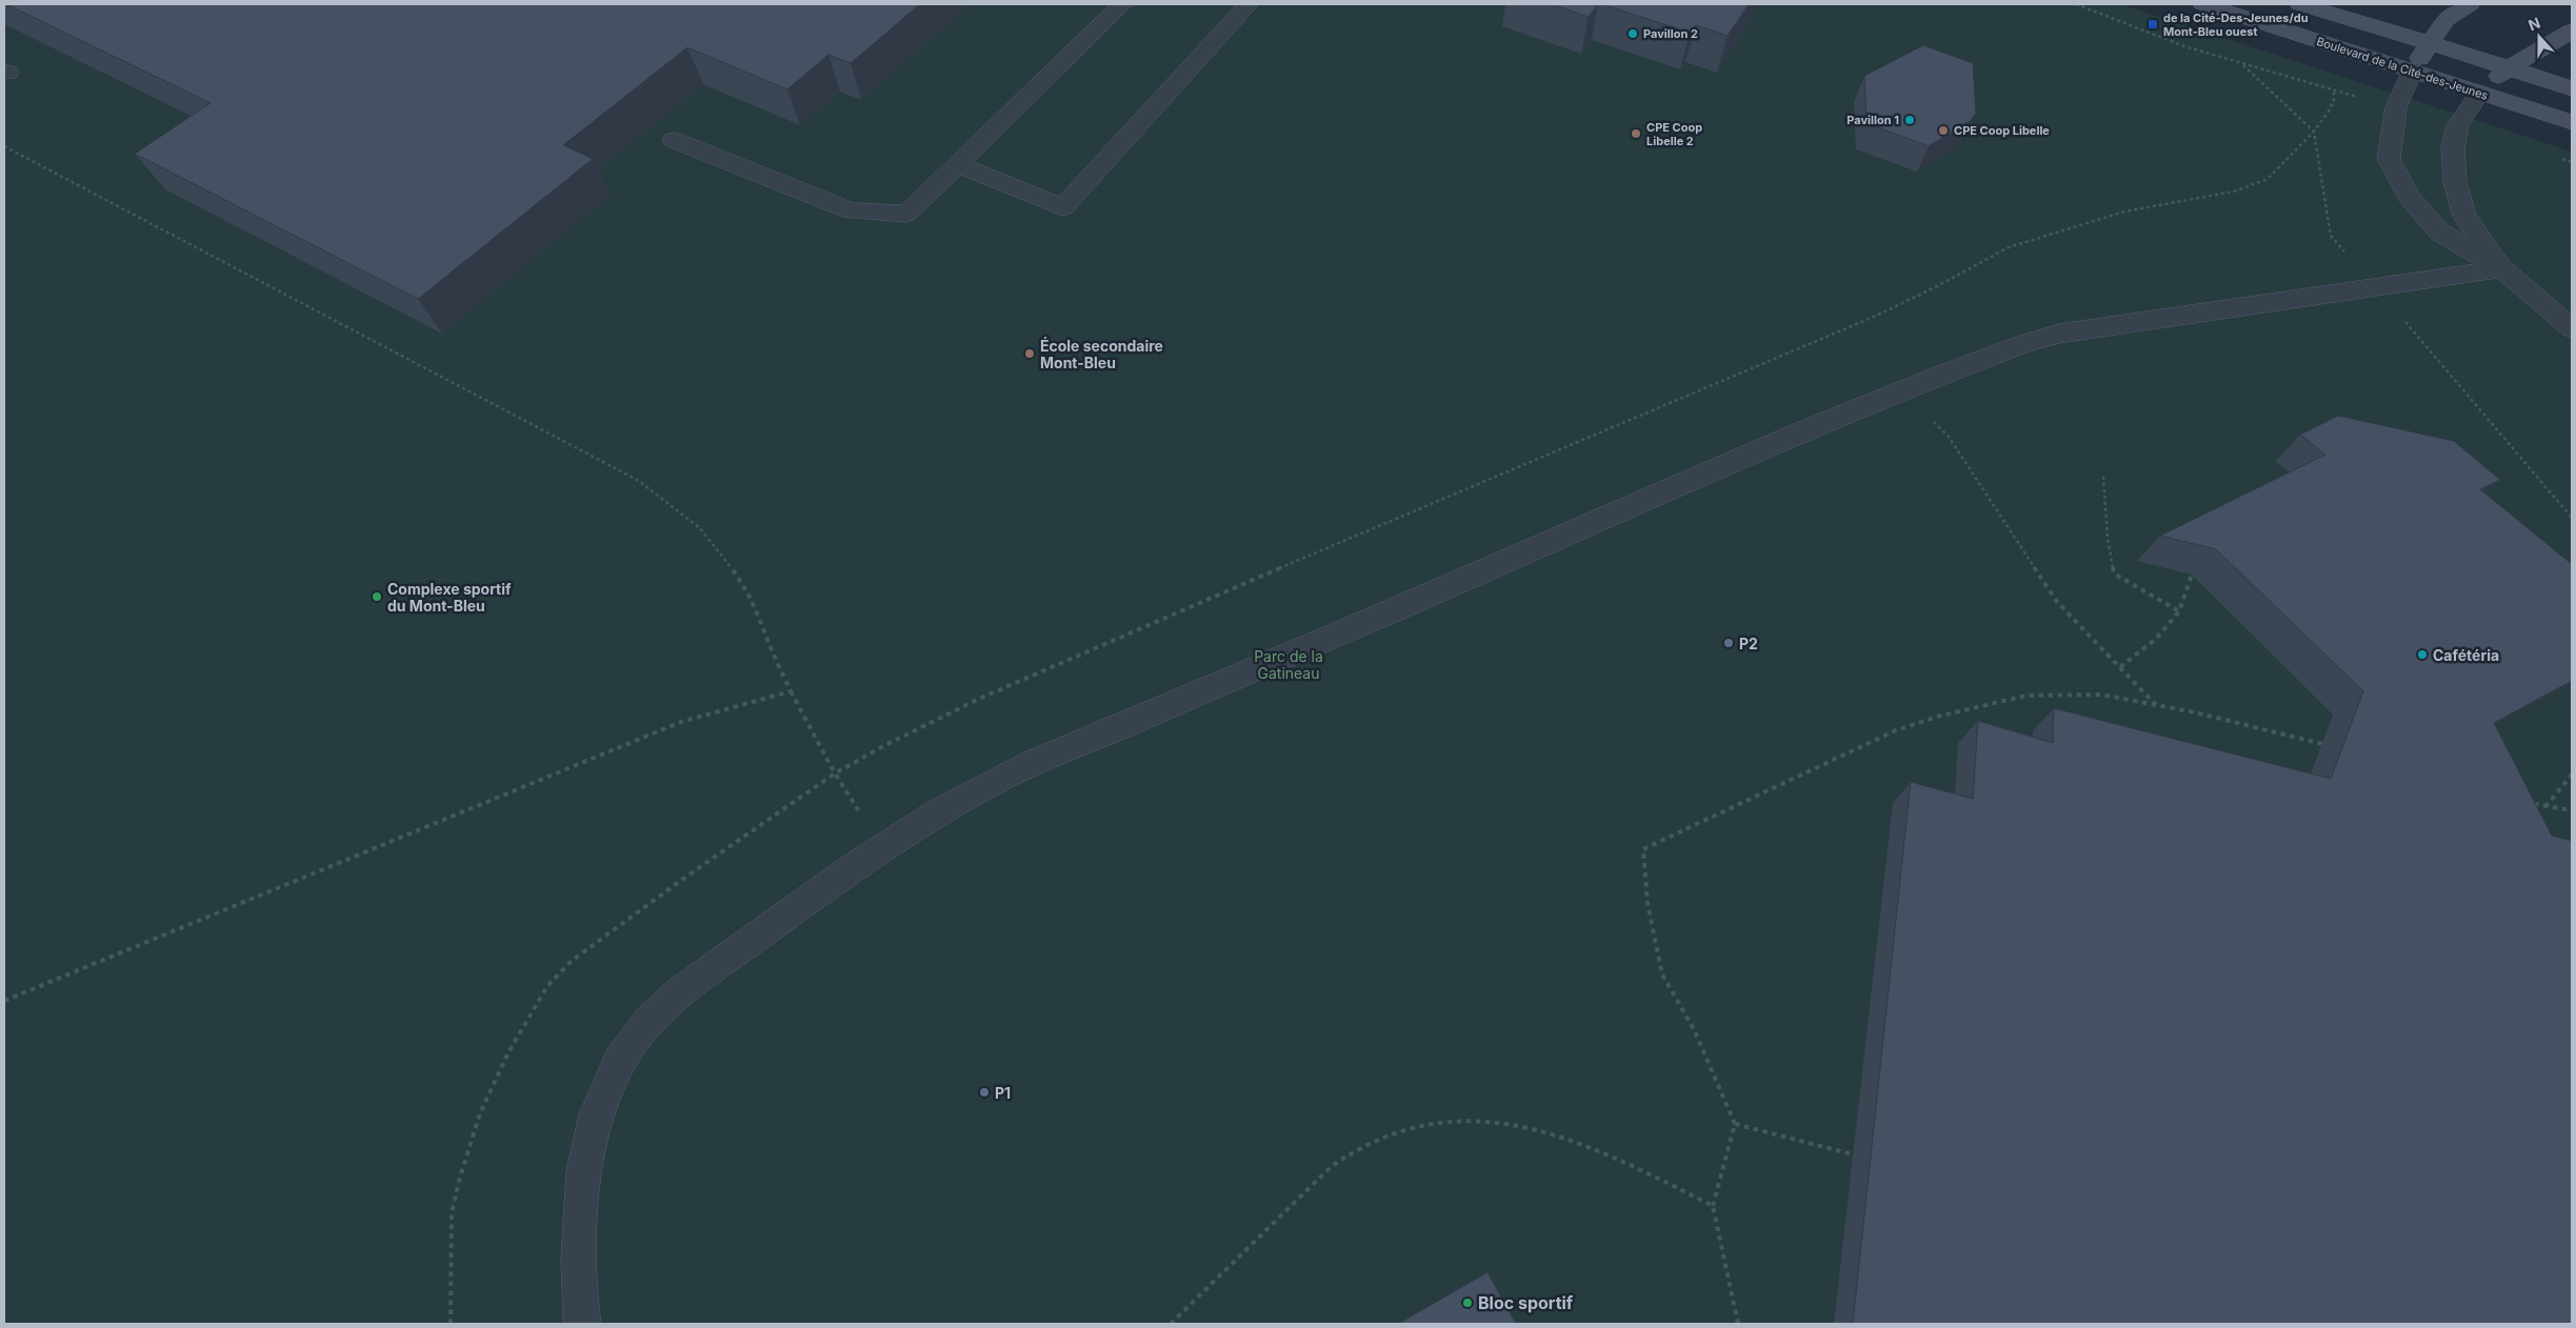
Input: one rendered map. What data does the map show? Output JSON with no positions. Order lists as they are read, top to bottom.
{
  "streets": {
    "street": ["Boulevard de la Cité-des-Jeunes"]
  },
  "parks": ["Parc de la Gatineau"],
  "places": {
    "transit": ["de la Cité-Des-Jeunes/du Mont-Bleu ouest"],
    "other": [
      "Pavillon 2",
      "Pavillon 1",
      "CPE Coop Libelle",
      "CPE Coop Libelle 2",
      "École secondaire Mont-Bleu",
      "Complexe sportif du Mont-Bleu",
      "P2",
      "Cafétéria",
      "P1",
      "Bloc sportif"
    ]
  },
  "north": "top"
}
